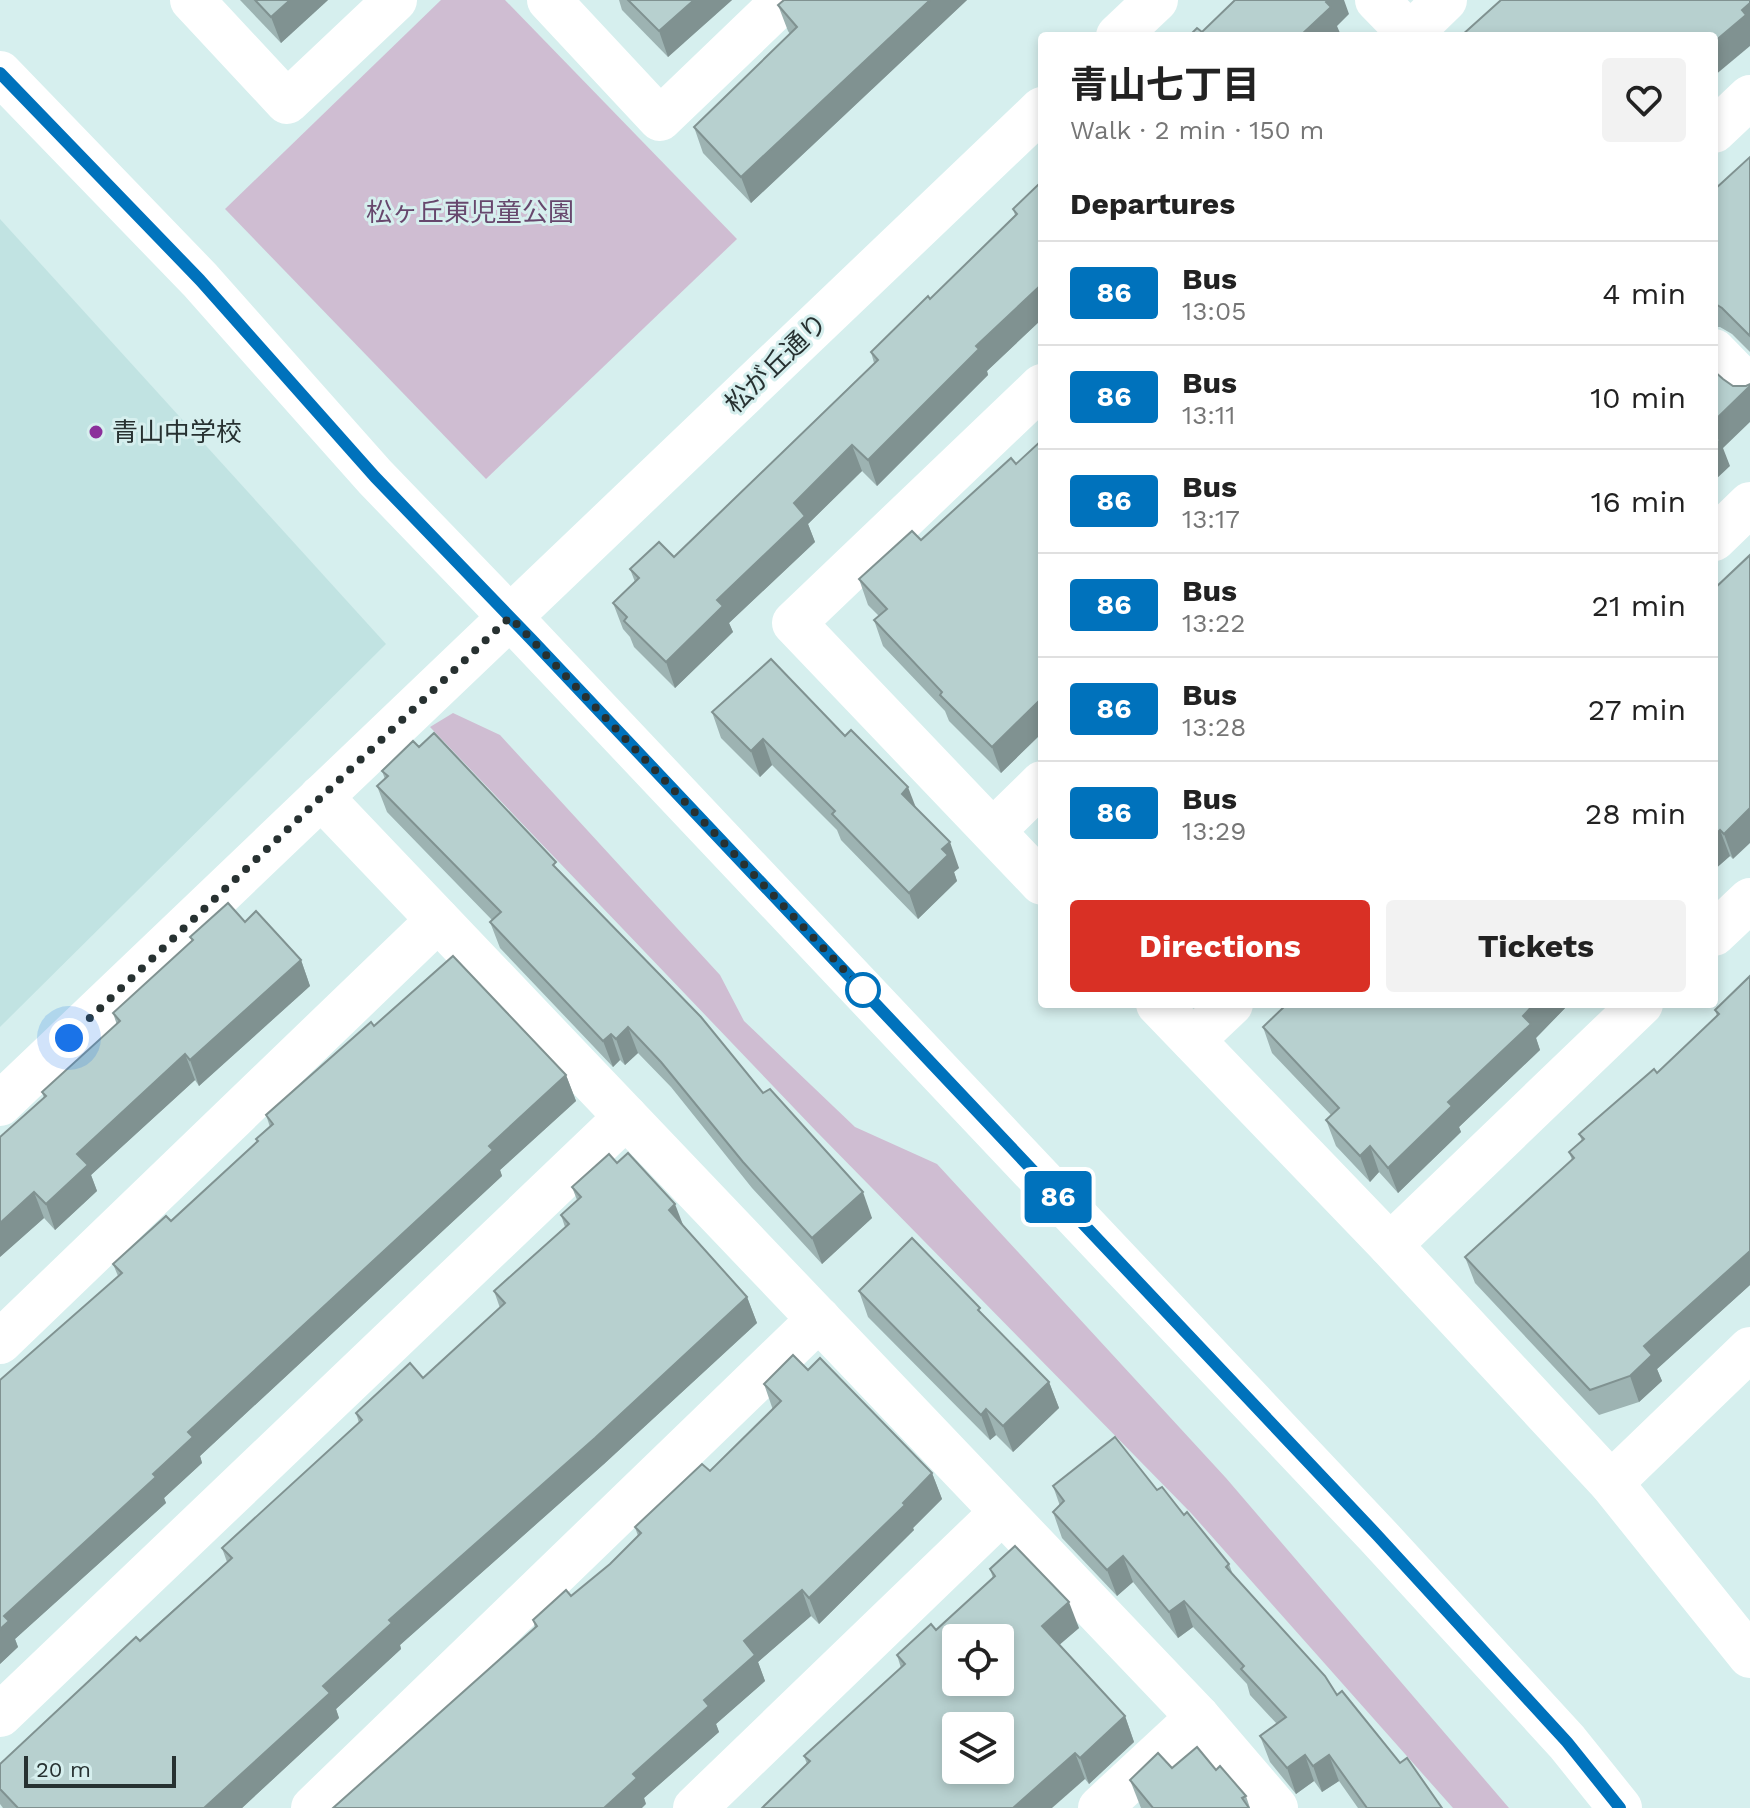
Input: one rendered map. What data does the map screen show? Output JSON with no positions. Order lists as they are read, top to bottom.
{
  "streets": {
    "street": ["松が丘通り"]
  },
  "parks": ["松ヶ丘東児童公園"],
  "places": ["青山中学校"],
  "lines": ["bus line 86"],
  "scale_bar": "20 m",
  "page": {
    "on_map": "86",
    "heading": [
      ["青山七丁目", "Walk · 2 min · 150 m"],
      "Departures"
    ],
    "list": [
      {
        "mark": "86",
        "name": "Bus",
        "note": "13:05",
        "value": "4 min"
      },
      {
        "mark": "86",
        "name": "Bus",
        "note": "13:11",
        "value": "10 min"
      },
      {
        "mark": "86",
        "name": "Bus",
        "note": "13:17",
        "value": "16 min"
      },
      {
        "mark": "86",
        "name": "Bus",
        "note": "13:22",
        "value": "21 min"
      },
      {
        "mark": "86",
        "name": "Bus",
        "note": "13:28",
        "value": "27 min"
      },
      {
        "mark": "86",
        "name": "Bus",
        "note": "13:29",
        "value": "28 min"
      }
    ],
    "buttons": ["Directions", "Tickets"],
    "scale": "20 m"
  }
}
